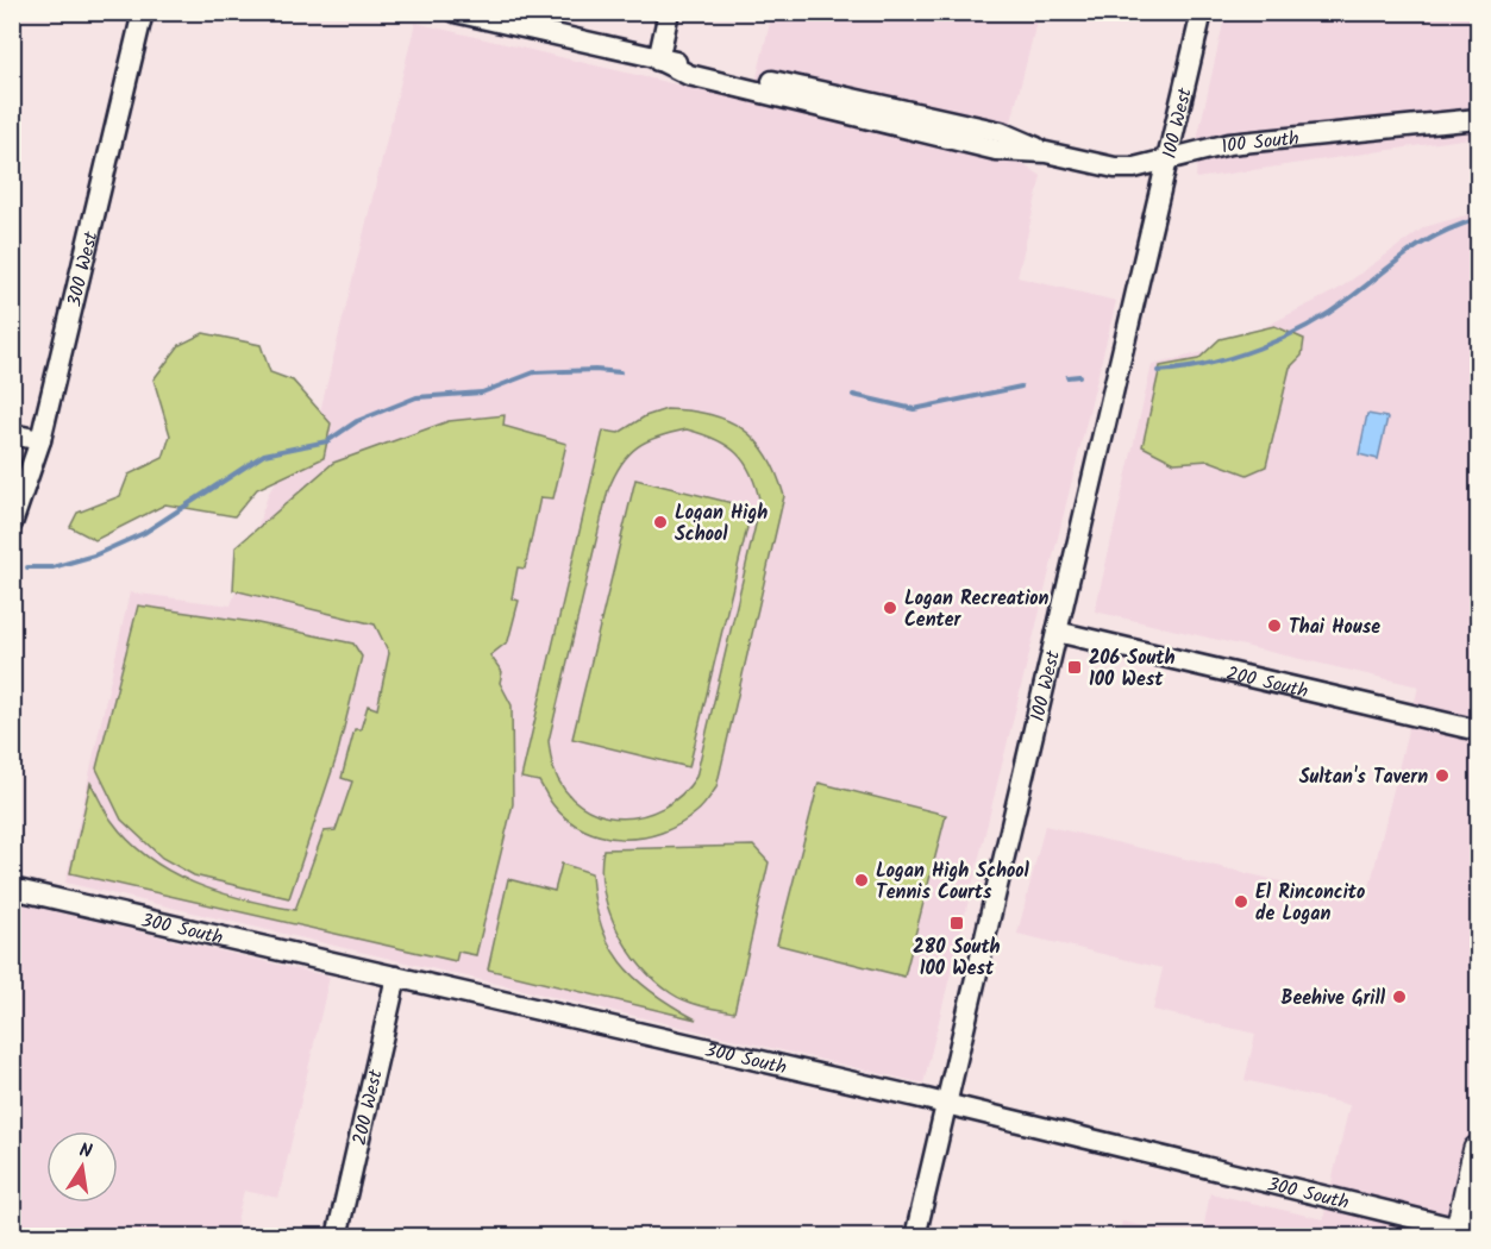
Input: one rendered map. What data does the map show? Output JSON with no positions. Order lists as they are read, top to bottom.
{
  "streets": {
    "street": [
      "100 West",
      "100 South",
      "300 West",
      "200 South",
      "300 South",
      "200 West"
    ]
  },
  "crossings": [
    ["100 West", "100 South"],
    ["100 West", "200 South"],
    ["100 West", "300 South"],
    ["300 South", "200 West"]
  ],
  "places": {
    "other": [
      "Logan High School",
      "Logan Recreation Center",
      "Thai House",
      "Sultan's Tavern",
      "Logan High School Tennis Courts",
      "El Rinconcito de Logan",
      "Beehive Grill"
    ],
    "transit": ["206 South 100 West", "280 South 100 West"]
  },
  "north": "top"
}
